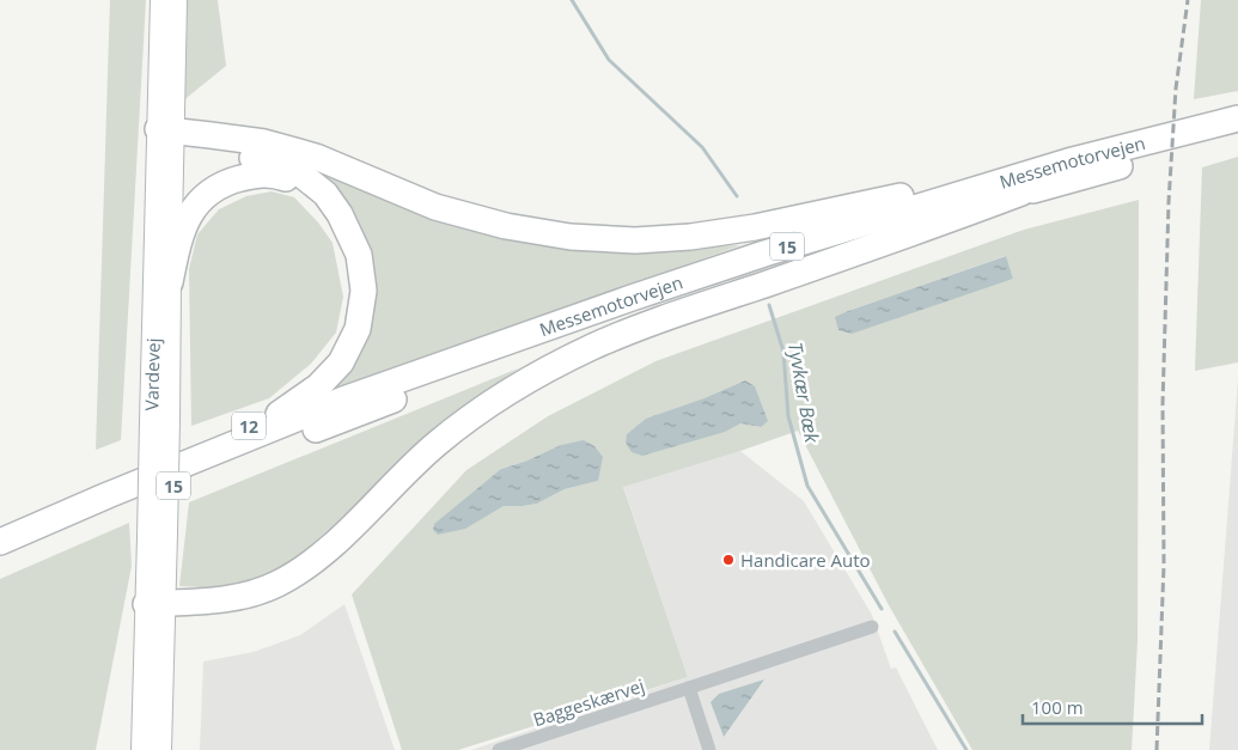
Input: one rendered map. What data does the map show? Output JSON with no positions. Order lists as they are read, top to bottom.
{
  "streets": {
    "highway": ["Messemotorvejen", "15", "12"],
    "main road": ["Vardevej"],
    "street": ["Baggeskærvej"]
  },
  "crossings": [
    ["Vardevej", "12"]
  ],
  "water": ["Tyvkær Bæk"],
  "places": ["Handicare Auto"],
  "scale_bar": "100 m"
}
